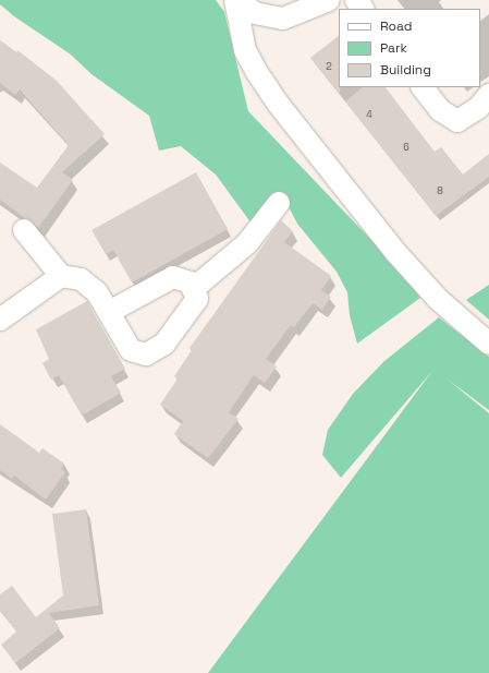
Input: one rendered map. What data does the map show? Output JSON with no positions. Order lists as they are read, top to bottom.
{
  "house_numbers": [
    "2",
    "4",
    "6",
    "8"
  ],
  "legend": ["Road", "Park", "Building"]
}
